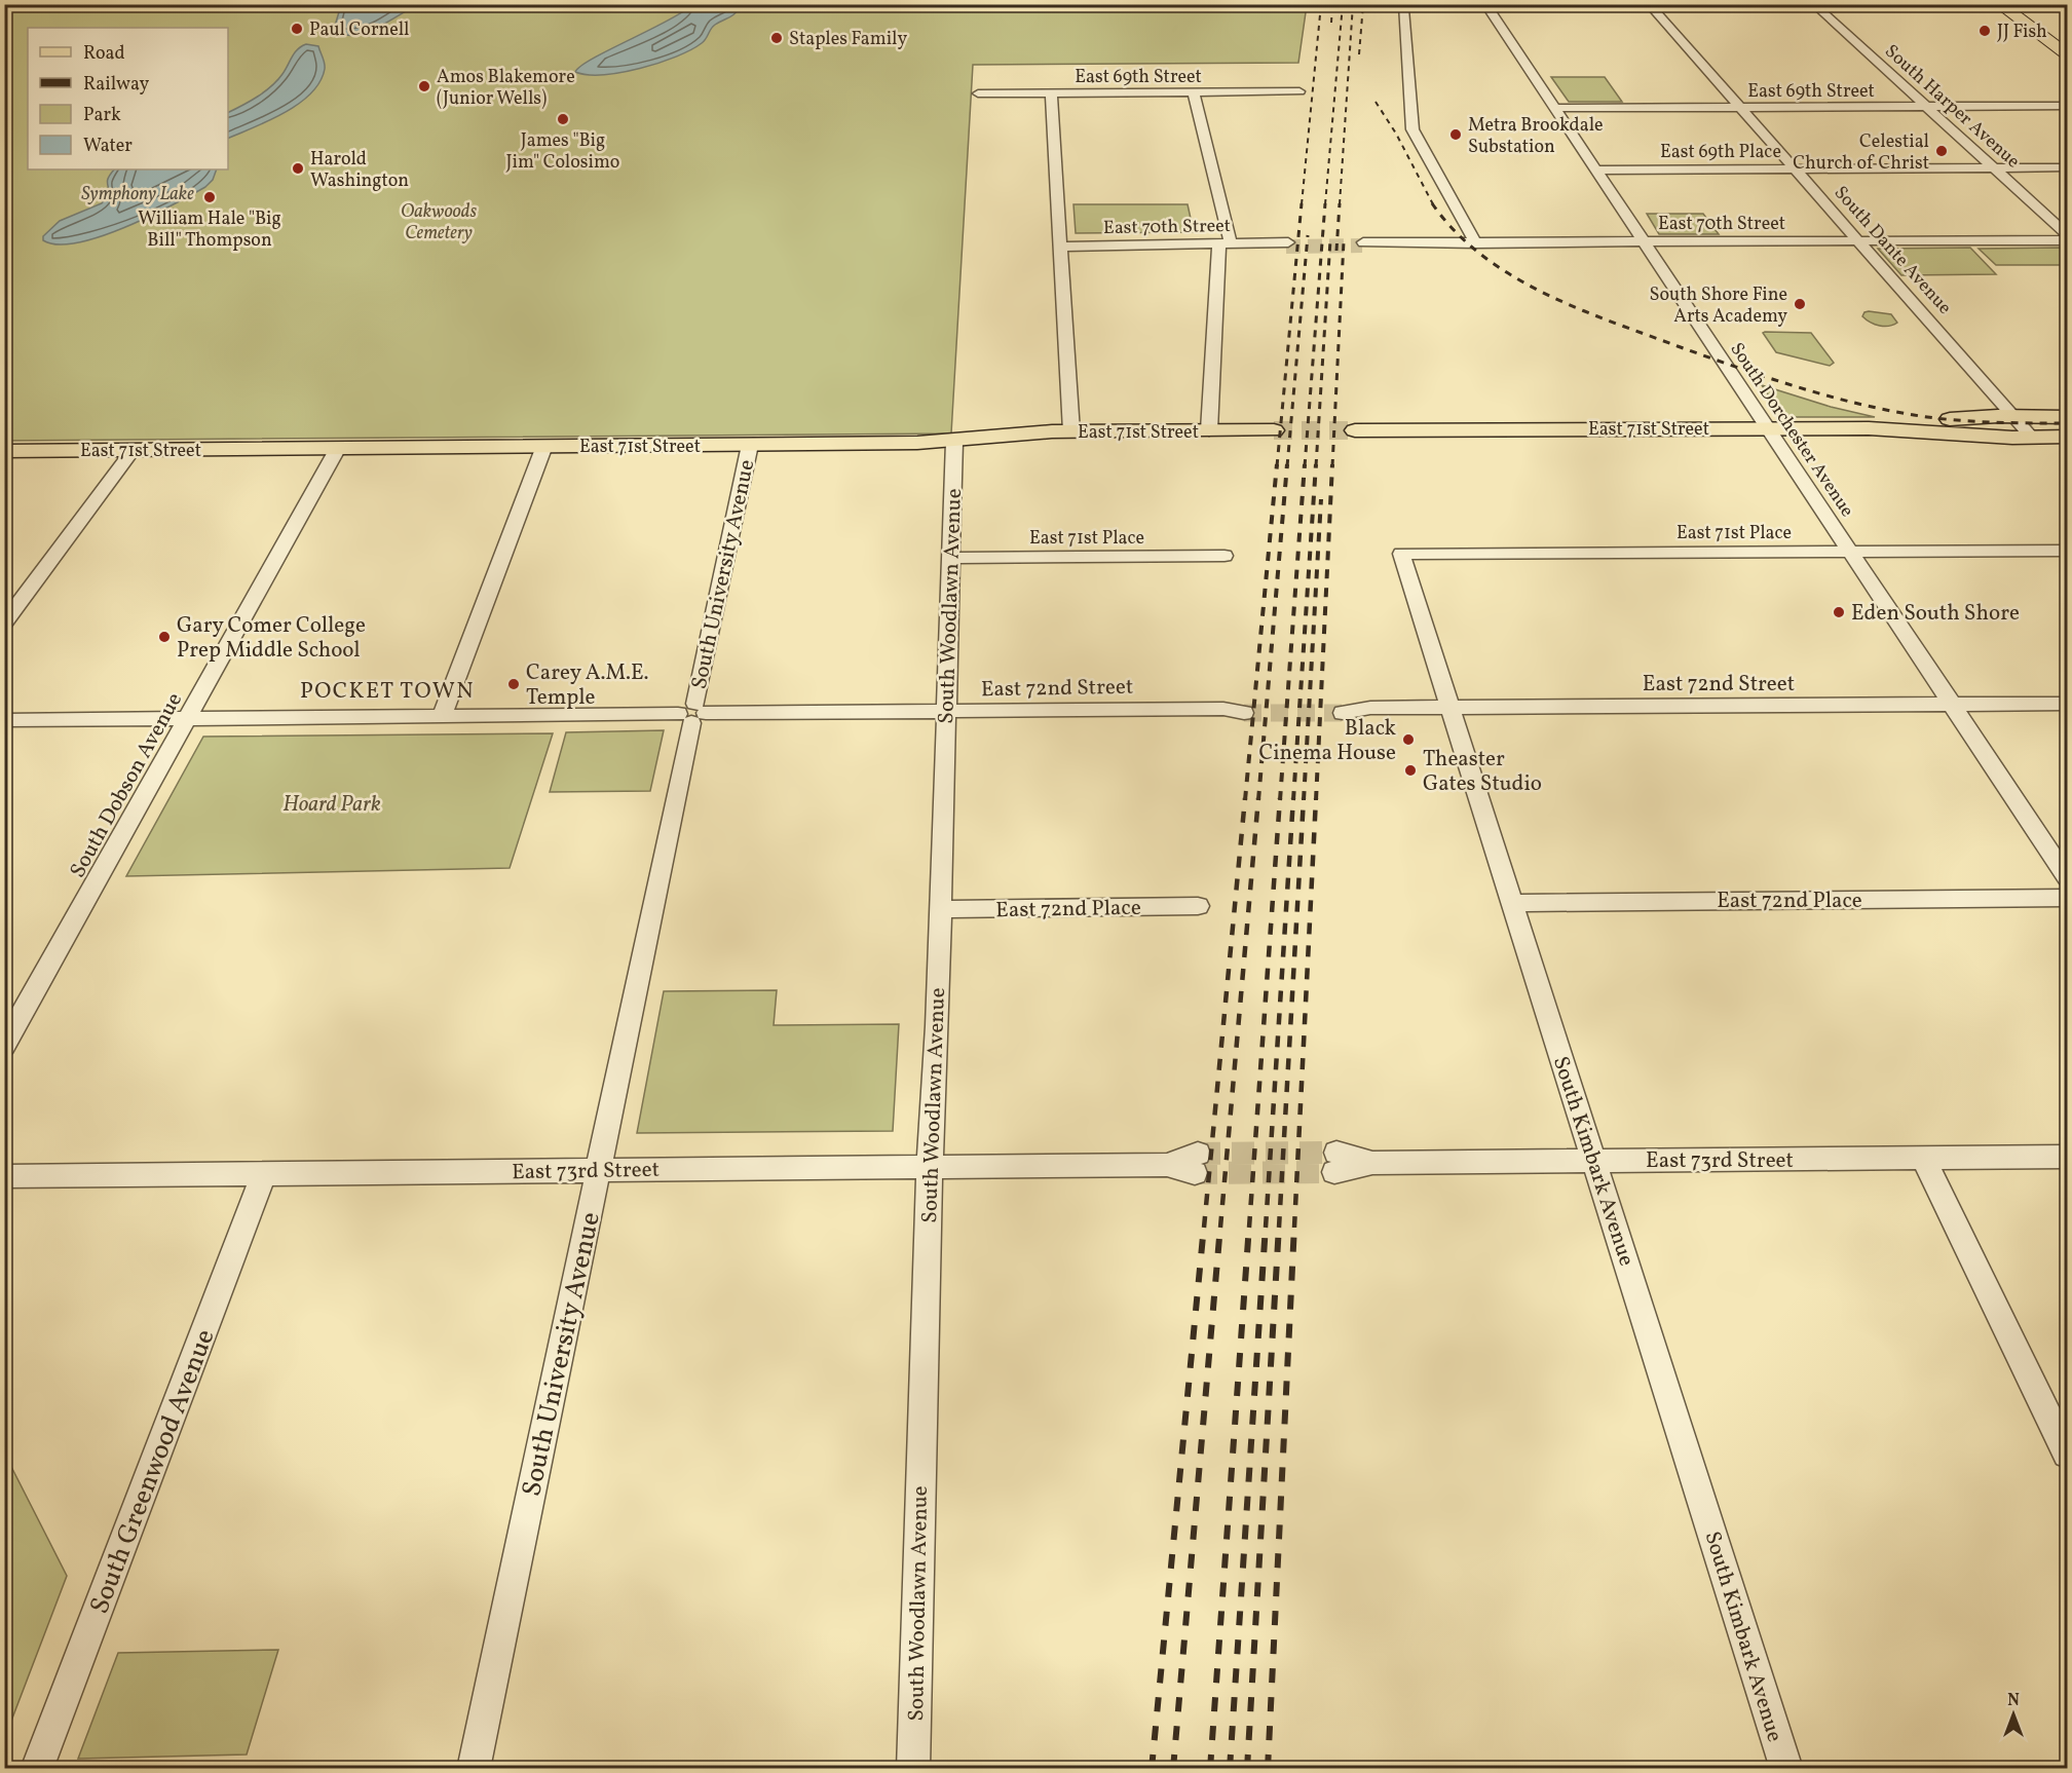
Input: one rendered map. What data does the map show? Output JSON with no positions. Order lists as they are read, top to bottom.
{
  "streets": {
    "main road": ["East 71st Street"],
    "street": [
      "East 69th Street",
      "South Harper Avenue",
      "East 69th Place",
      "East 70th Street",
      "South Dante Avenue",
      "South Dorchester Avenue",
      "East 71st Place",
      "South University Avenue",
      "South Woodlawn Avenue",
      "East 72nd Street",
      "South Dobson Avenue",
      "East 72nd Place",
      "East 73rd Street",
      "South Kimbark Avenue",
      "South Greenwood Avenue"
    ]
  },
  "crossings": [
    ["East 69th Street", "South Harper Avenue"],
    ["East 69th Street", "South Dante Avenue"],
    ["East 69th Street", "South Dorchester Avenue"],
    ["South Harper Avenue", "East 69th Place"],
    ["East 69th Place", "South Dante Avenue"],
    ["East 69th Place", "South Dorchester Avenue"],
    ["East 70th Street", "South Dante Avenue"],
    ["East 70th Street", "South Dorchester Avenue"],
    ["South Dante Avenue", "East 71st Street"],
    ["East 71st Street", "South Dorchester Avenue"],
    ["East 71st Street", "South University Avenue"],
    ["East 71st Street", "South Woodlawn Avenue"],
    ["East 71st Street", "South Dobson Avenue"],
    ["South Dorchester Avenue", "East 71st Place"],
    ["South Dorchester Avenue", "East 72nd Street"],
    ["East 71st Place", "South Woodlawn Avenue"],
    ["East 71st Place", "South Kimbark Avenue"],
    ["South University Avenue", "East 72nd Street"],
    ["South University Avenue", "East 73rd Street"],
    ["South Woodlawn Avenue", "East 72nd Street"],
    ["South Woodlawn Avenue", "East 72nd Place"],
    ["South Woodlawn Avenue", "East 73rd Street"],
    ["East 72nd Street", "South Dobson Avenue"],
    ["East 72nd Street", "South Kimbark Avenue"],
    ["East 72nd Place", "South Kimbark Avenue"],
    ["East 73rd Street", "South Kimbark Avenue"],
    ["East 73rd Street", "South Greenwood Avenue"]
  ],
  "districts": ["POCKET TOWN"],
  "water": ["Symphony Lake"],
  "parks": ["Oakwoods Cemetery", "Hoard Park"],
  "places": [
    "Paul Cornell",
    "JJ Fish",
    "Staples Family",
    "Amos Blakemore (Junior Wells)",
    "James \"Big Jim\" Colosimo",
    "Metra Brookdale Substation",
    "Celestial Church of Christ",
    "Harold Washington",
    "William Hale \"Big Bill\" Thompson",
    "South Shore Fine Arts Academy",
    "Eden South Shore",
    "Gary Comer College Prep Middle School",
    "Carey A.M.E. Temple",
    "Black Cinema House",
    "Theaster Gates Studio"
  ],
  "legend": [
    "Road",
    "Railway",
    "Park",
    "Water"
  ],
  "north": "top"
}
